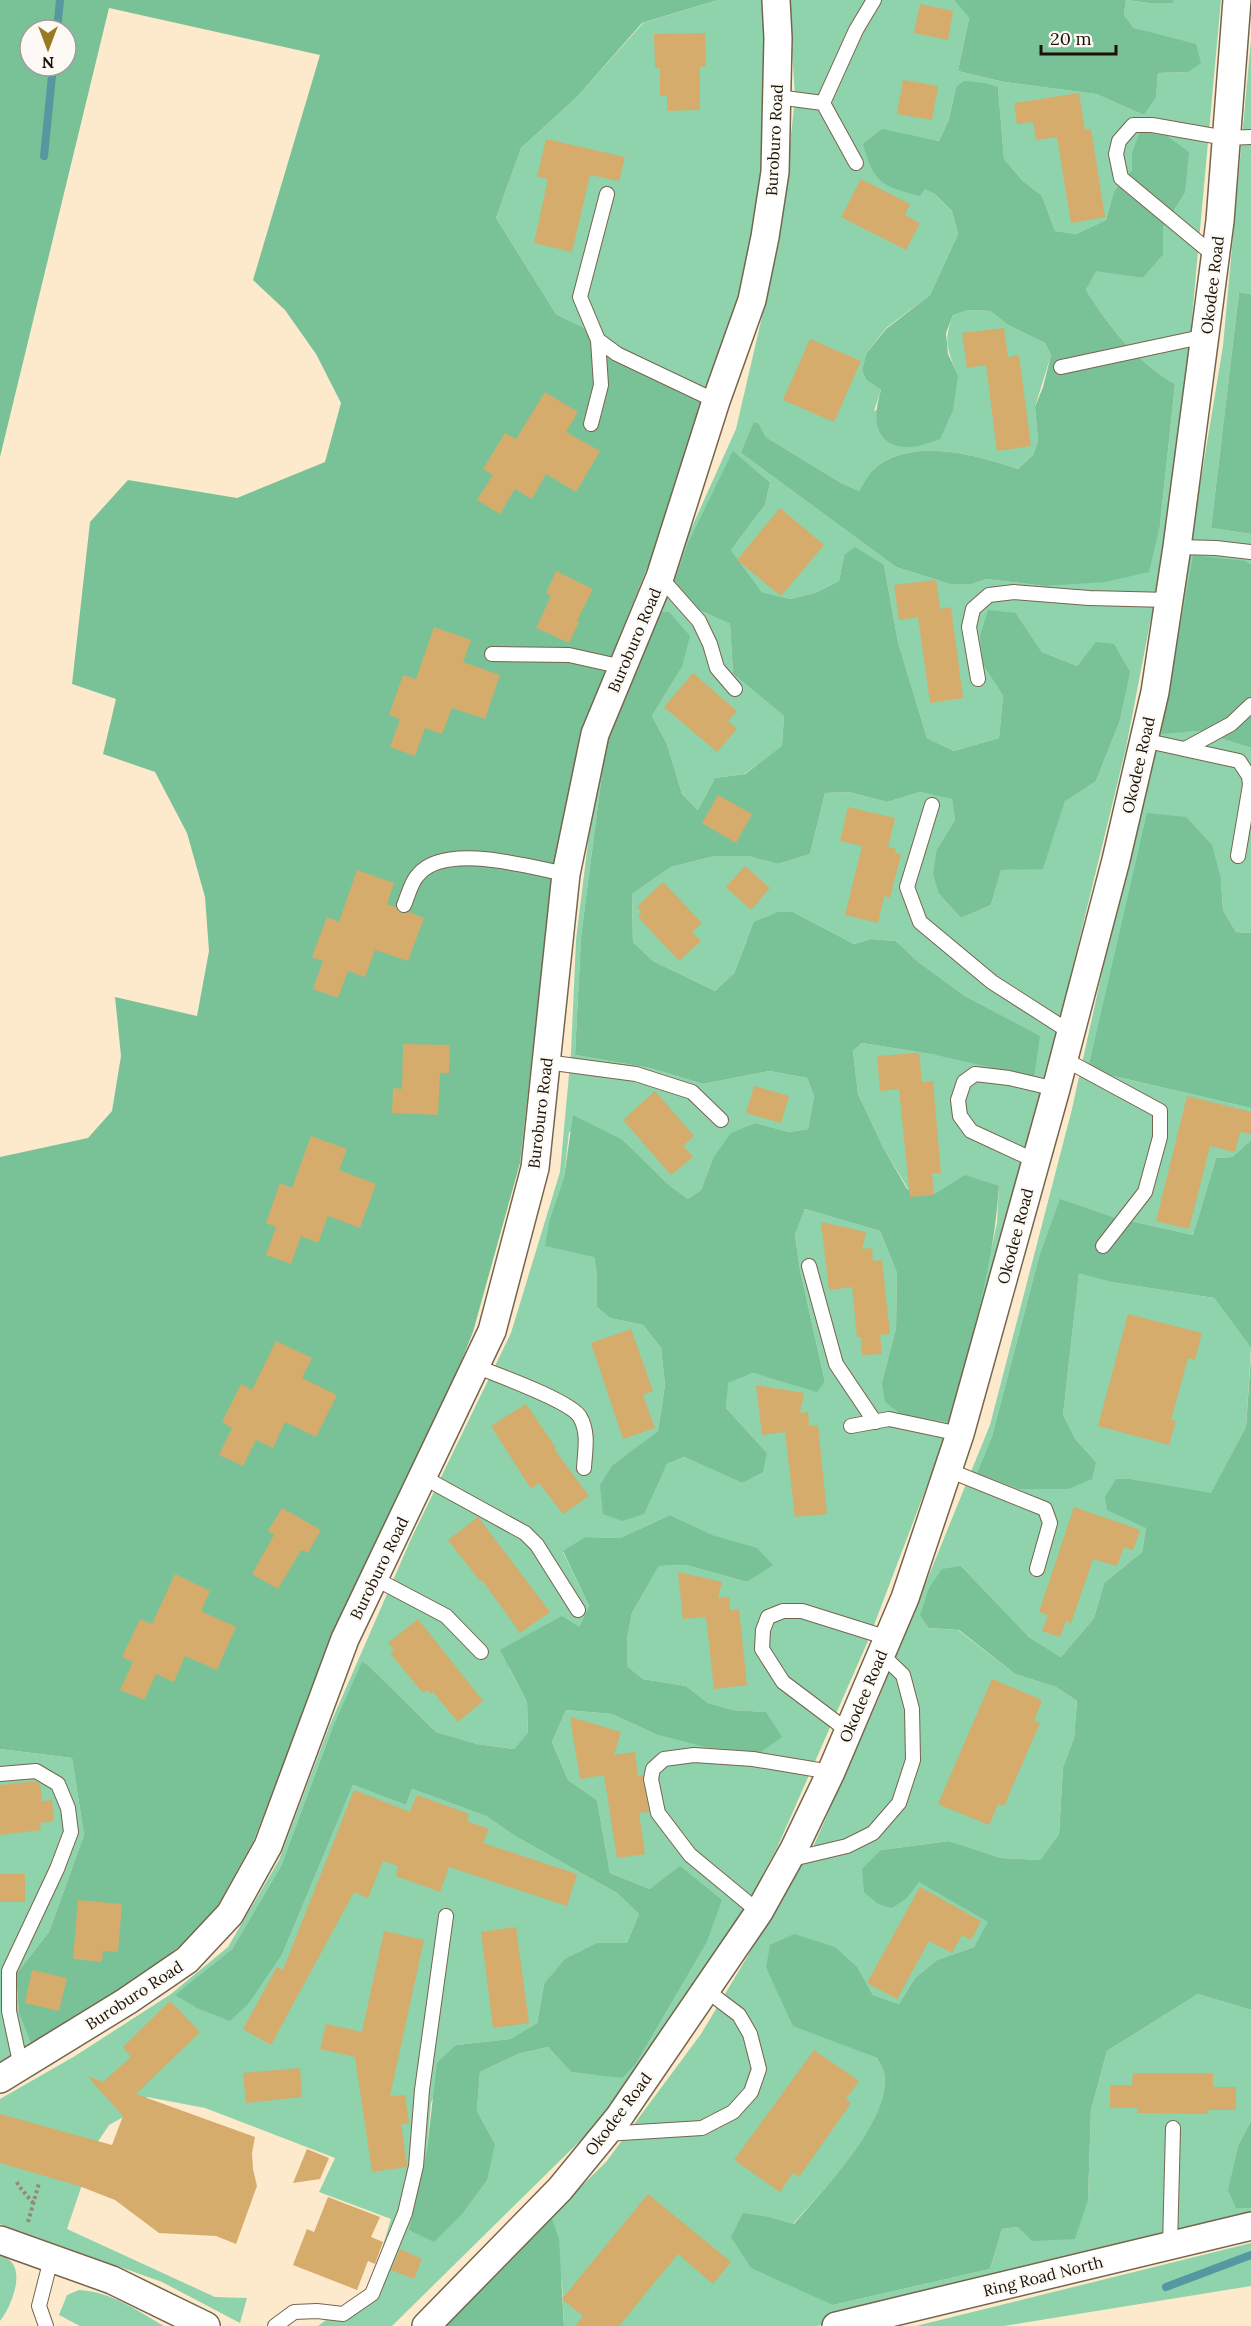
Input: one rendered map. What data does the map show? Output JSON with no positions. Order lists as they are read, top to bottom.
{
  "streets": {
    "street": ["Buroburo Road", "Okodee Road", "Ring Road North"]
  },
  "scale_bar": "20 m",
  "north": "bottom"
}
